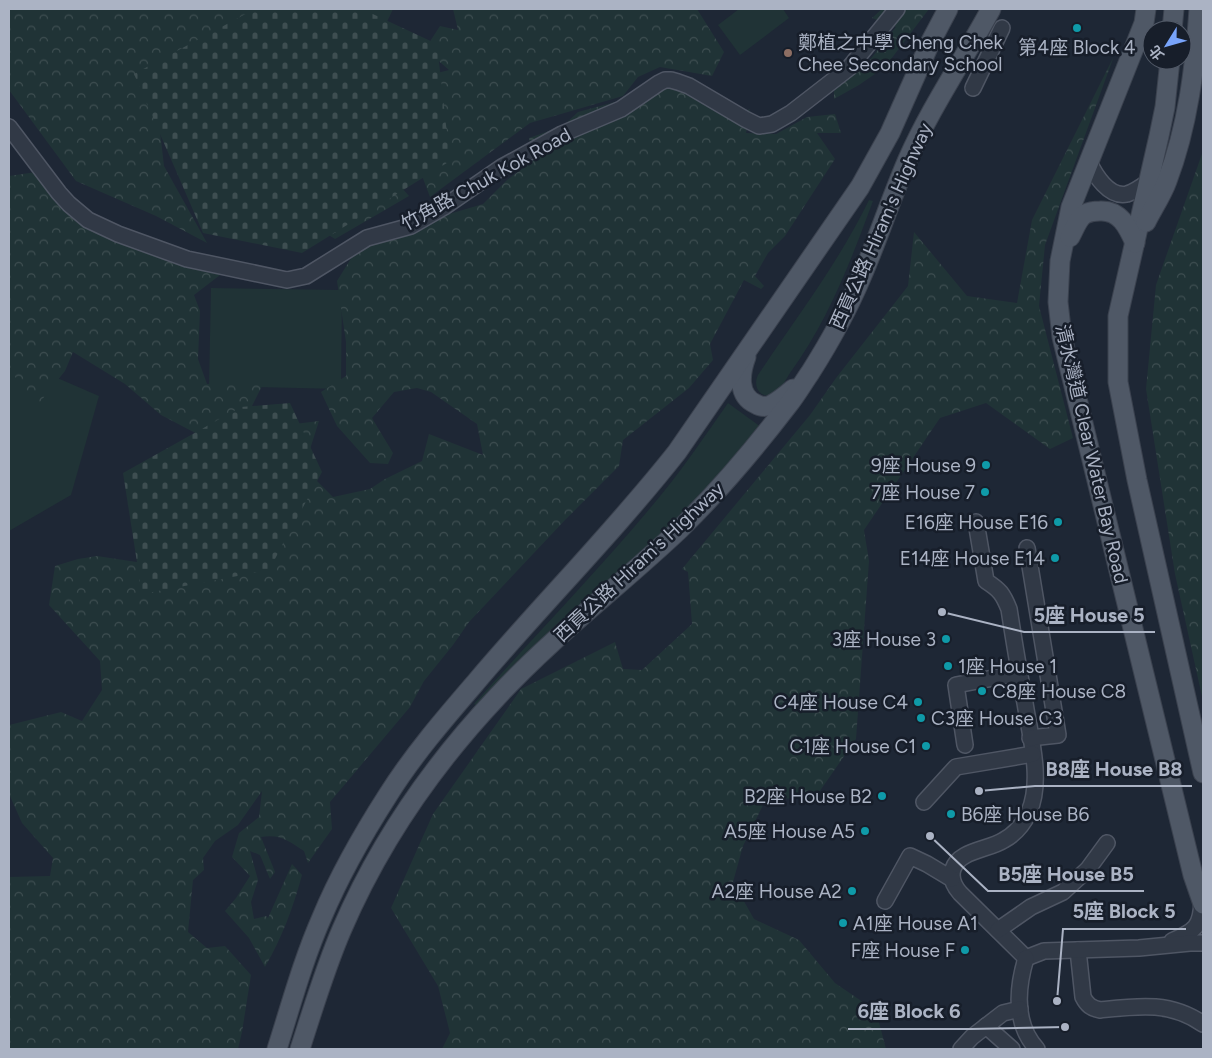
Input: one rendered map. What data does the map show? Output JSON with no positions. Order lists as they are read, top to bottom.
{
  "streets": {
    "main road": ["西貢公路 Hiram's Highway", "清水灣道 Clear Water Bay Road"],
    "street": ["竹角路 Chuk Kok Road"]
  },
  "places": [
    "第4座 Block 4",
    "鄭植之中學 Cheng Chek Chee Secondary School",
    "9座 House 9",
    "7座 House 7",
    "E16座 House E16",
    "E14座 House E14",
    "5座 House 5",
    "3座 House 3",
    "1座 House 1",
    "C8座 House C8",
    "C4座 House C4",
    "C3座 House C3",
    "C1座 House C1",
    "B8座 House B8",
    "B2座 House B2",
    "B6座 House B6",
    "A5座 House A5",
    "B5座 House B5",
    "A2座 House A2",
    "A1座 House A1",
    "F座 House F",
    "5座 Block 5",
    "6座 Block 6"
  ],
  "north": "bottom left"
}
